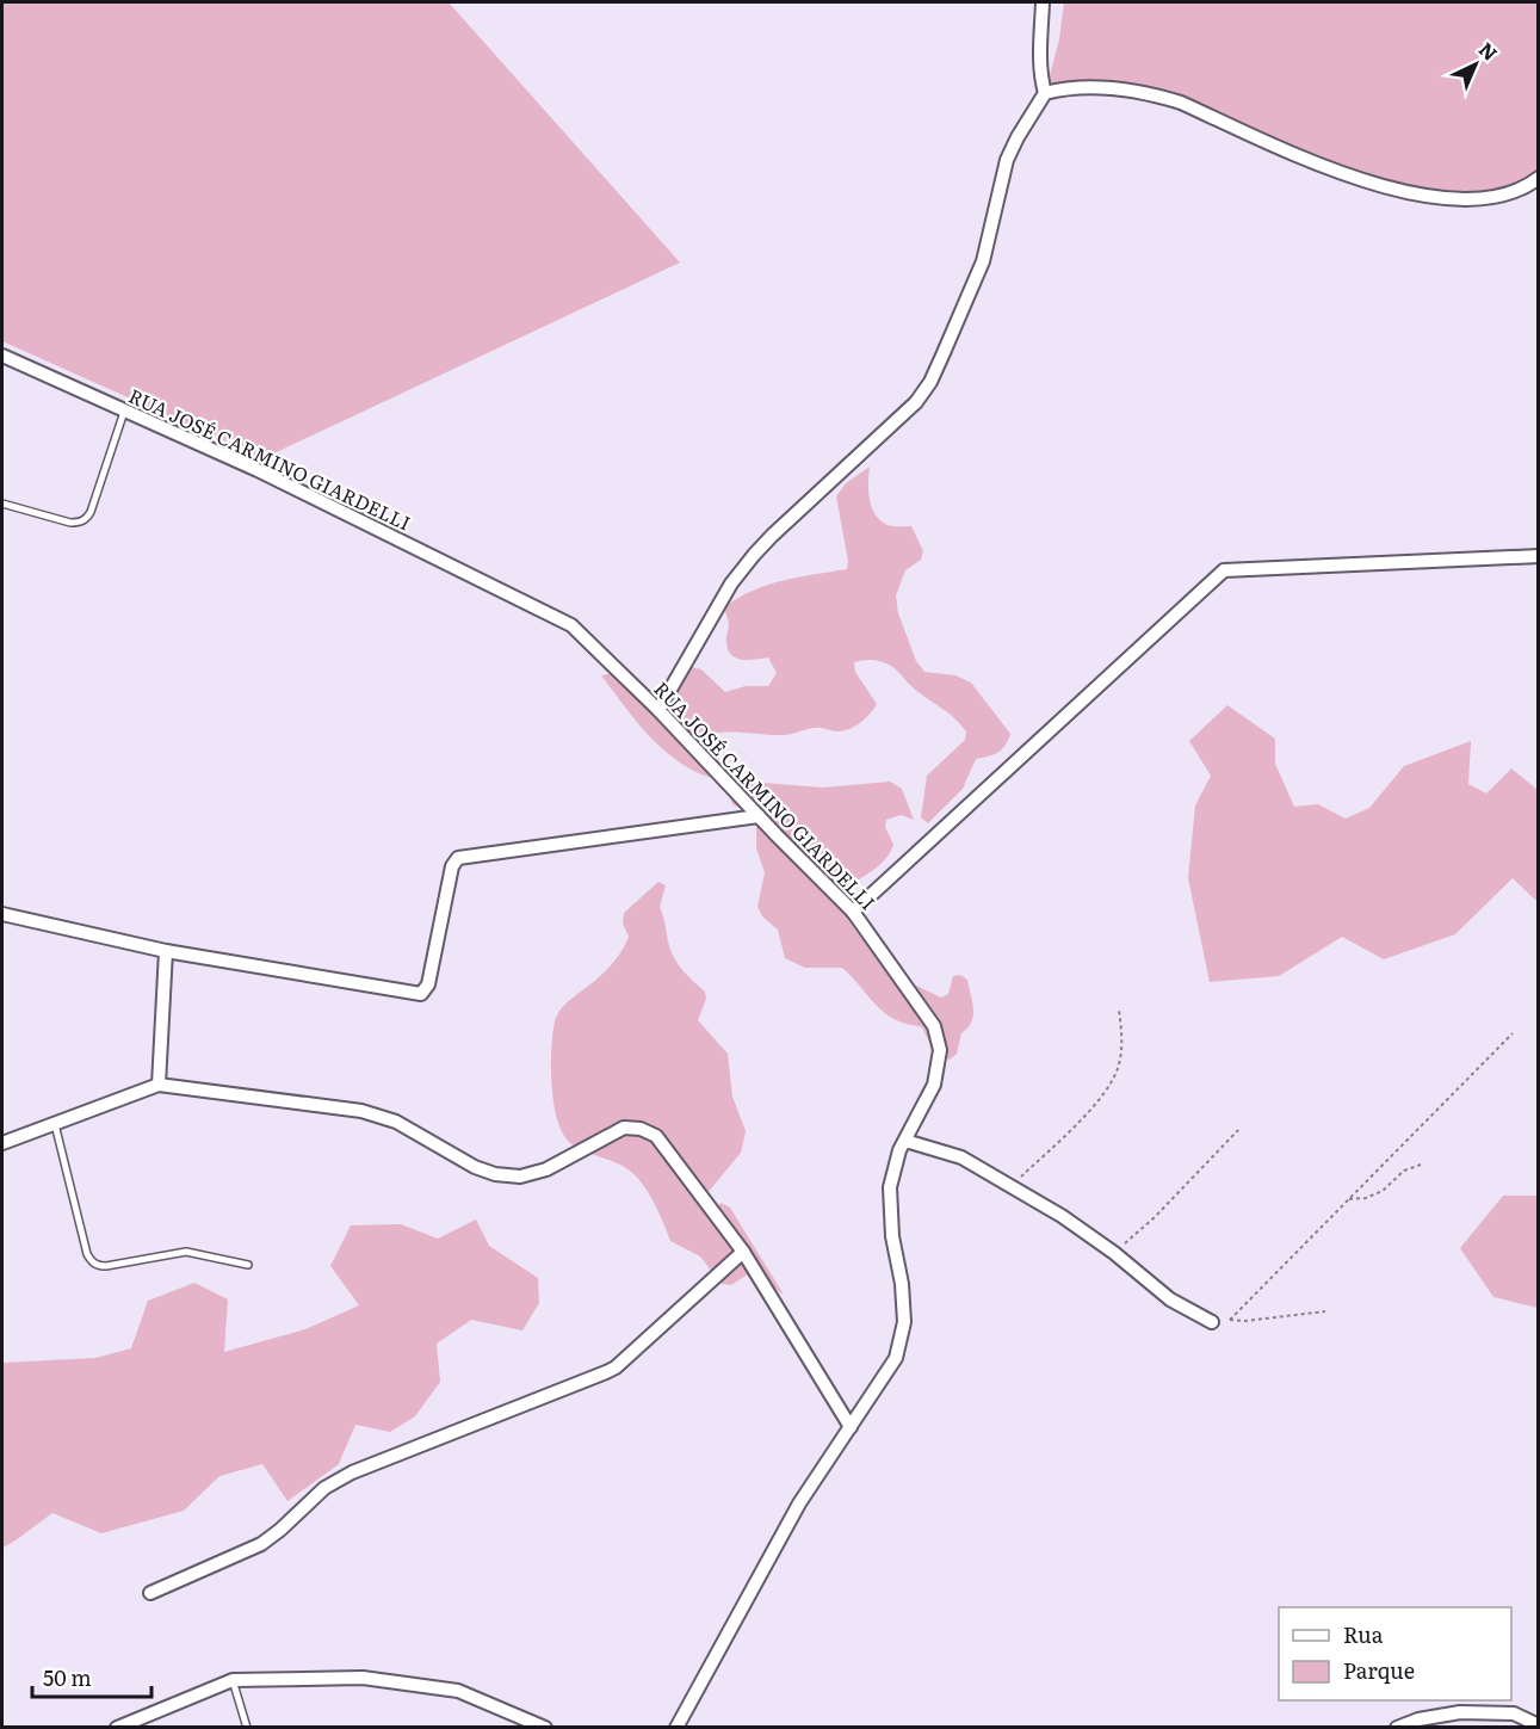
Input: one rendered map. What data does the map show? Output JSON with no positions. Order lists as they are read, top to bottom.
{
  "streets": {
    "street": ["RUA JOSÉ CARMINO GIARDELLI"]
  },
  "legend": ["Rua", "Parque"],
  "scale_bar": "50 m",
  "north": "top right"
}
